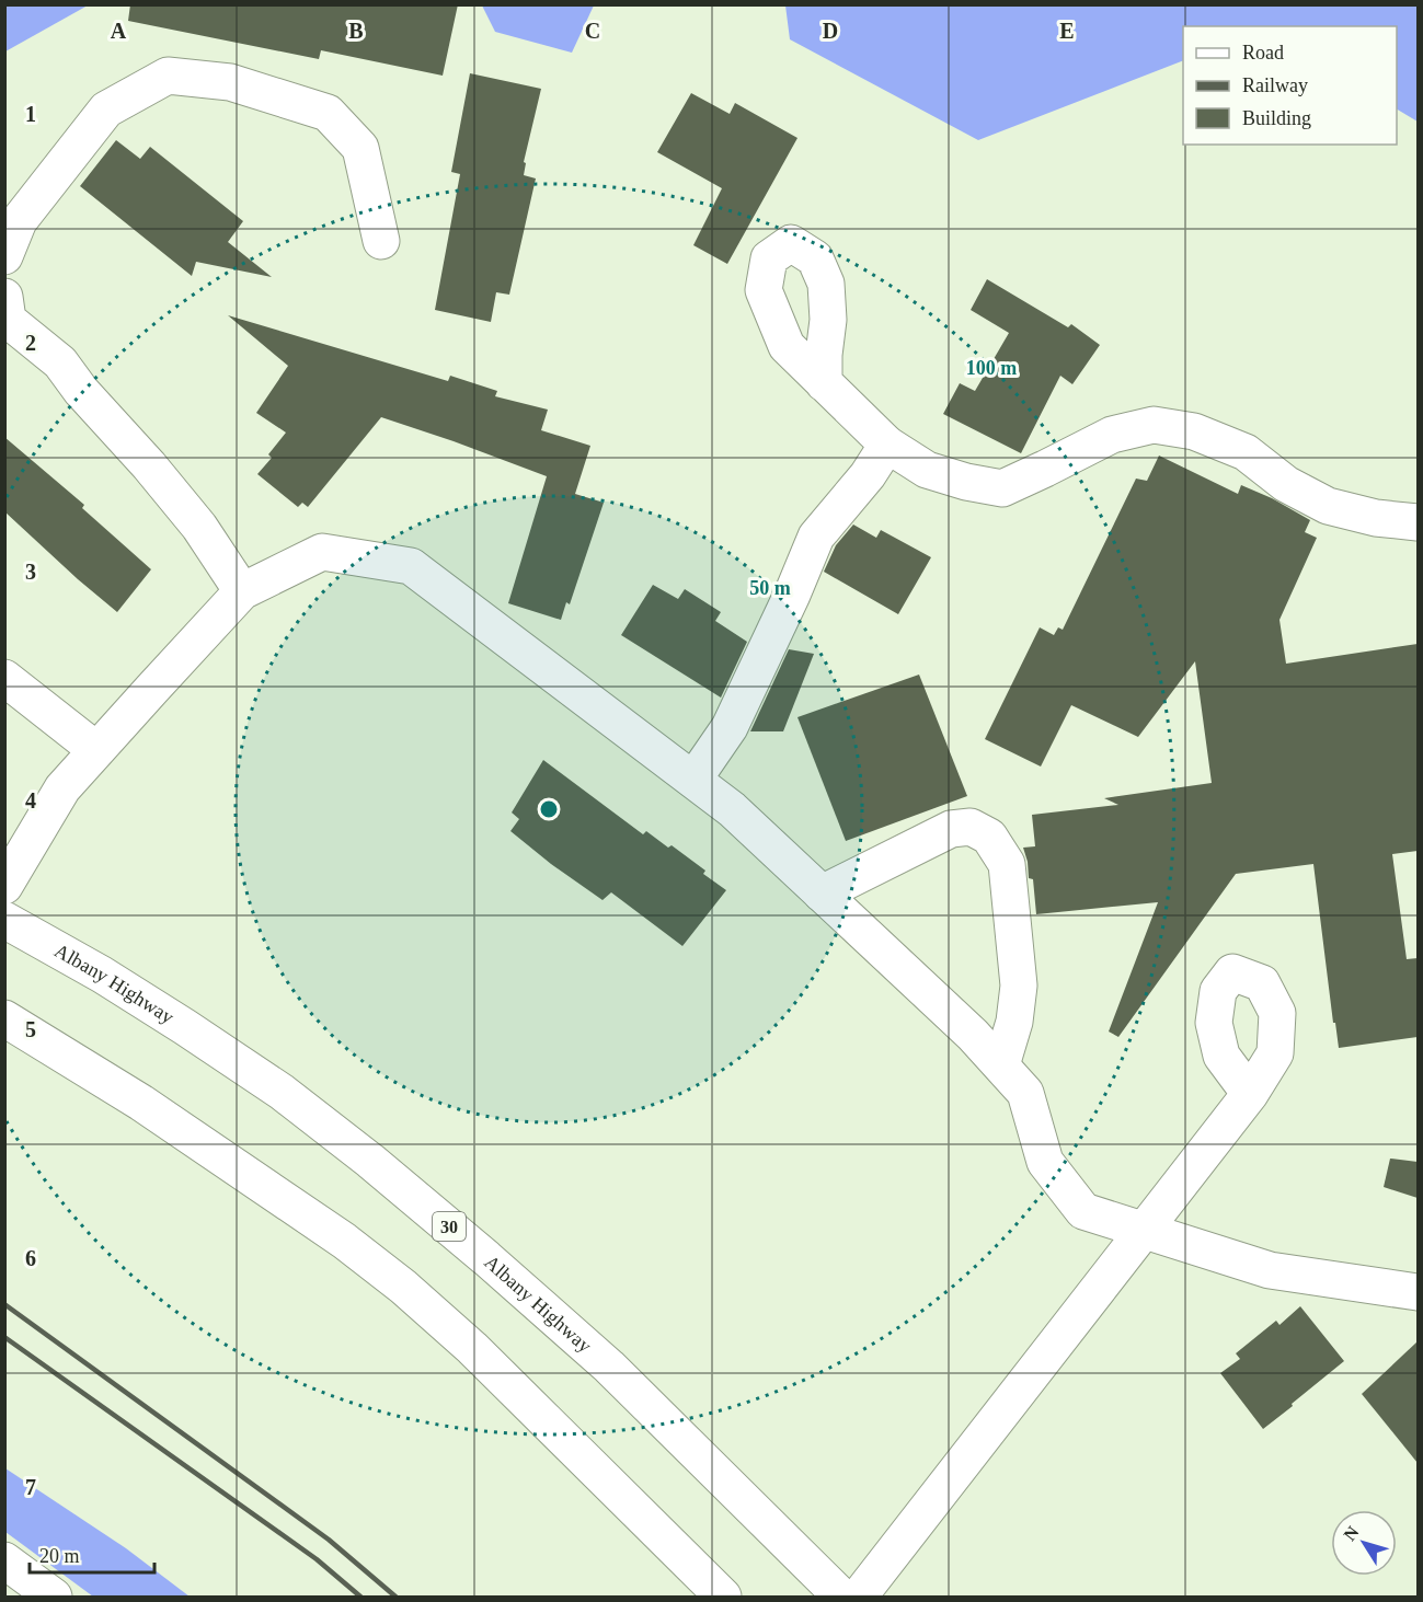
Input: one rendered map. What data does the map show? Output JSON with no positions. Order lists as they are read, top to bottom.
{
  "streets": {
    "main road": ["Albany Highway", "30"]
  },
  "legend": ["Road", "Railway", "Building"],
  "scale_bar": "20 m",
  "north": "top left",
  "grid": {
    "columns": [
      "A",
      "B",
      "C",
      "D",
      "E"
    ],
    "rows": [
      "1",
      "2",
      "3",
      "4",
      "5",
      "6",
      "7"
    ]
  },
  "rings": ["100 m", "50 m"]
}
